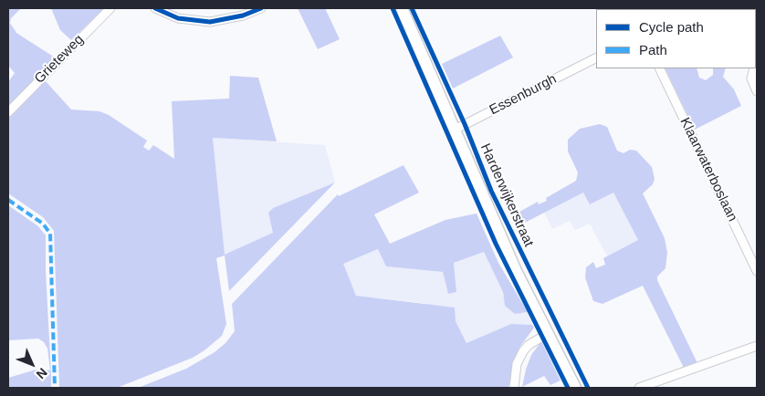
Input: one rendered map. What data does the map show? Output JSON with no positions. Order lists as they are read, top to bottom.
{
  "streets": {
    "main road": ["Harderwijkerstraat"],
    "street": ["Grieteweg", "Essenburgh", "Klaarwaterboslaan"]
  },
  "crossings": [
    ["Essenburgh", "Harderwijkerstraat"]
  ],
  "legend": ["Cycle path", "Path"],
  "north": "bottom right"
}
